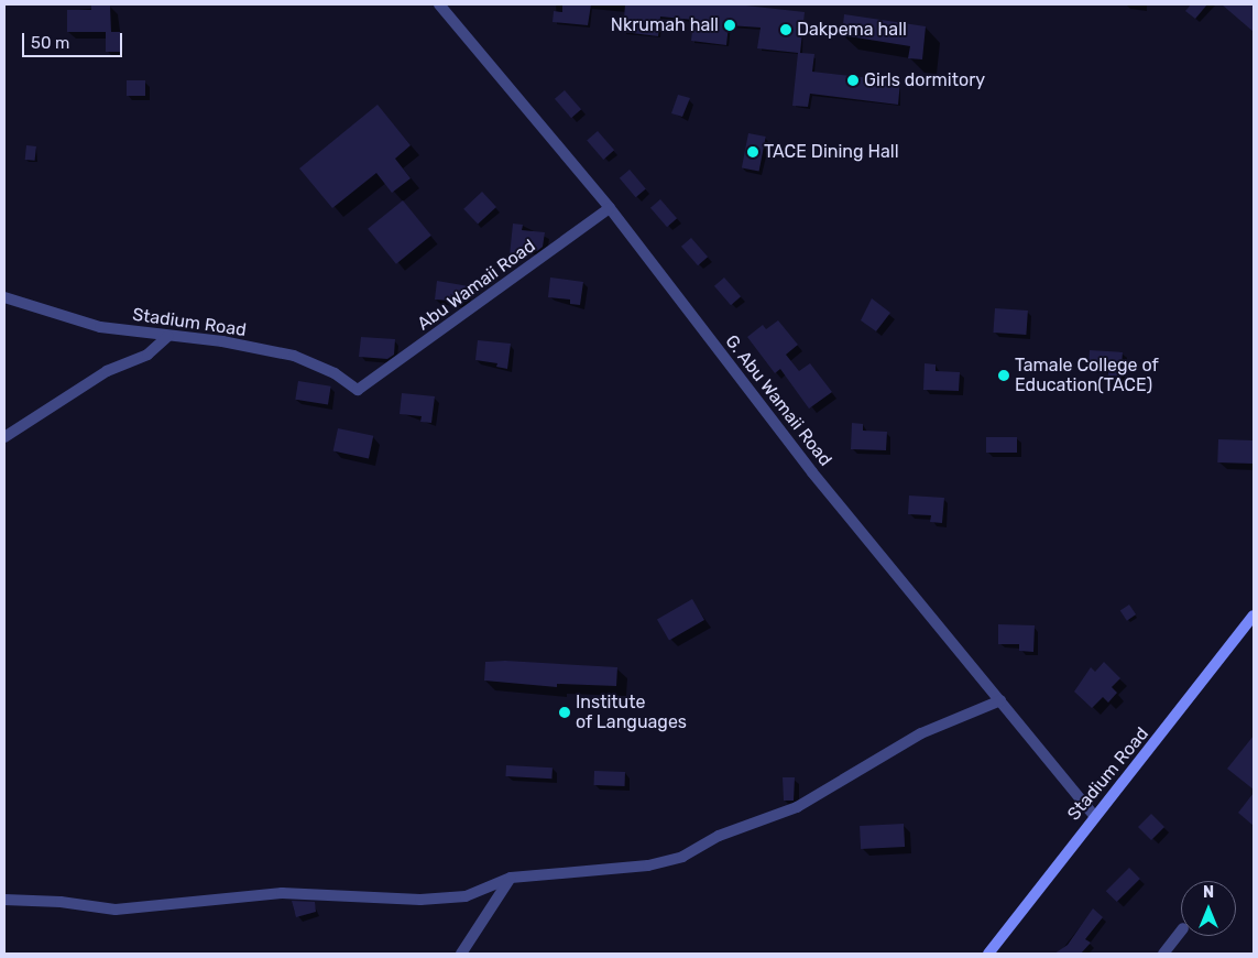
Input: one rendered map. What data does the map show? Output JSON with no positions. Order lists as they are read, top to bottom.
{
  "streets": {
    "main road": ["Stadium Road"],
    "street": ["Abu Wamaii Road", "G. Abu Wamaii Road"]
  },
  "crossings": [
    ["Abu Wamaii Road", "Stadium Road"],
    ["Abu Wamaii Road", "G. Abu Wamaii Road"],
    ["Stadium Road", "G. Abu Wamaii Road"]
  ],
  "places": [
    "Nkrumah hall",
    "Dakpema hall",
    "Girls dormitory",
    "TACE Dining Hall",
    "Tamale College of Education(TACE)",
    "Institute of Languages"
  ],
  "scale_bar": "50 m",
  "north": "top"
}
